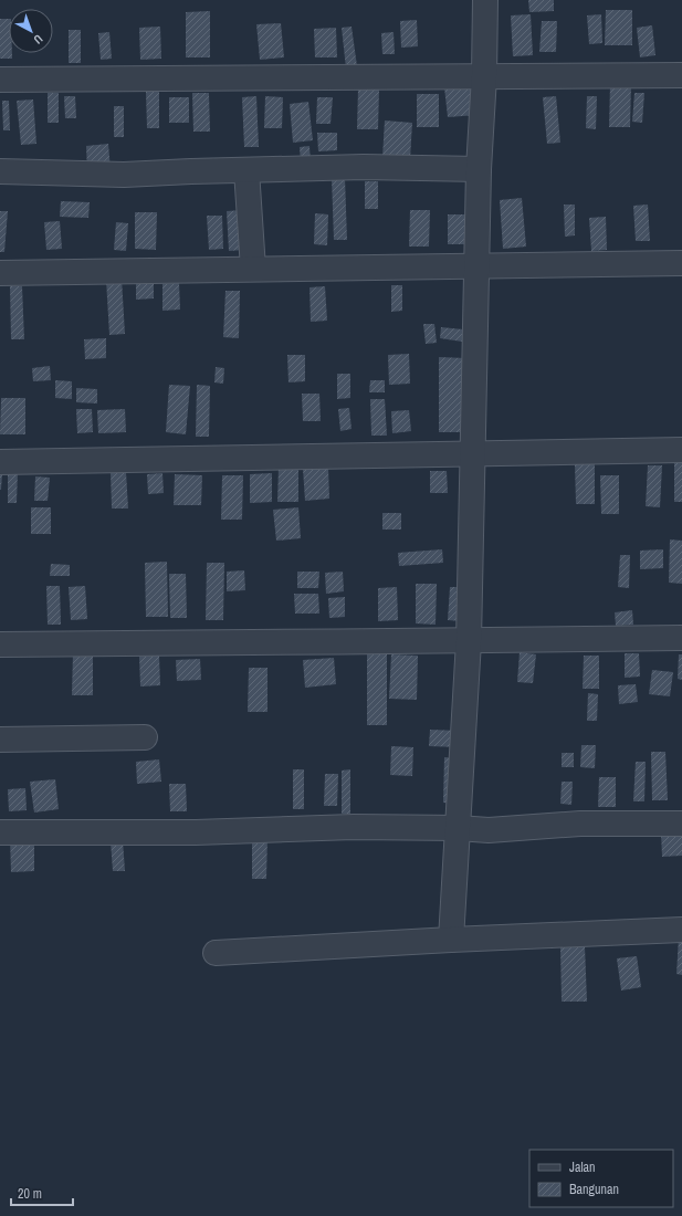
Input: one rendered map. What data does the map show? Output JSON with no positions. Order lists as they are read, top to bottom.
{
  "legend": ["Jalan", "Bangunan"],
  "scale_bar": "20 m",
  "north": "bottom right"
}
